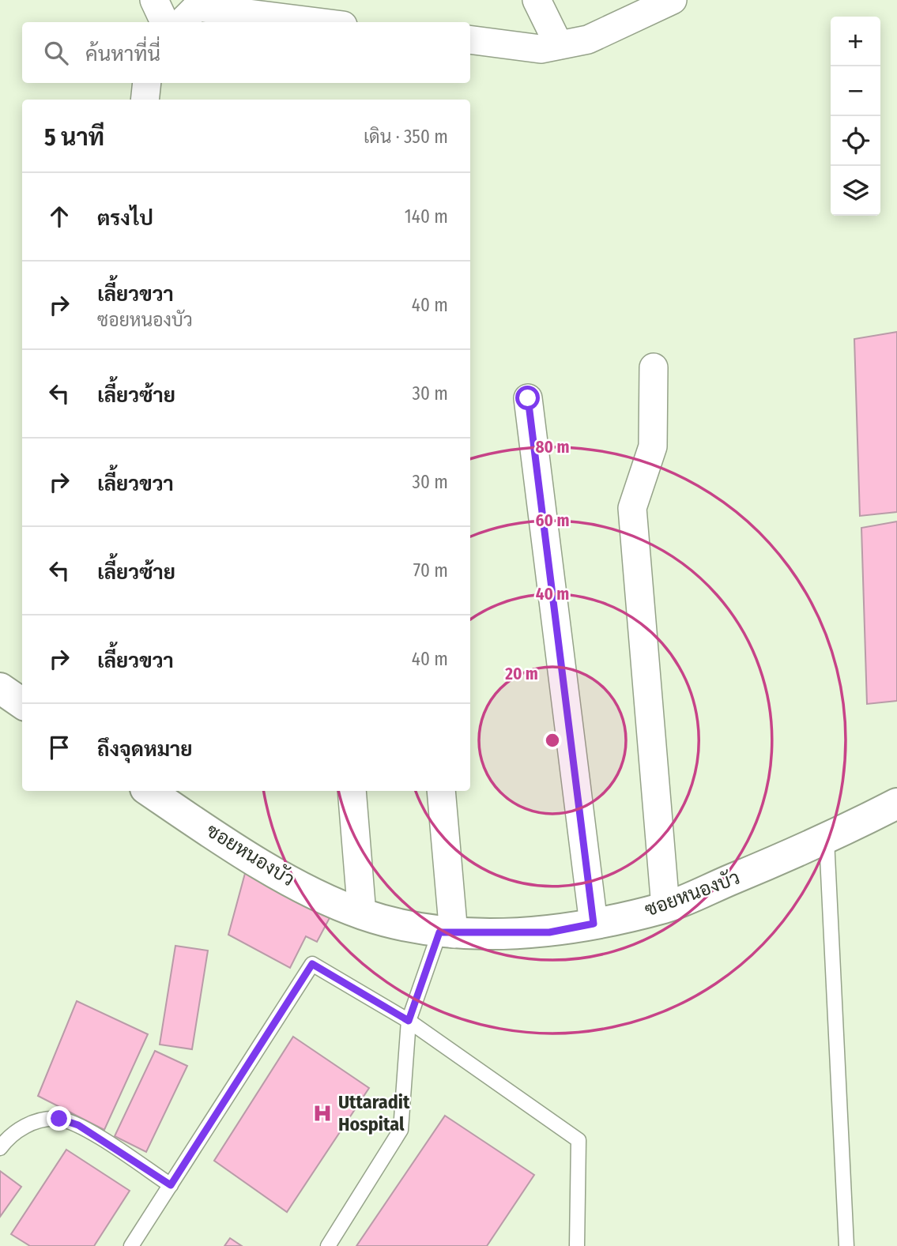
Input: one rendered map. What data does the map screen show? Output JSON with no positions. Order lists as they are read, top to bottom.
{
  "streets": {
    "street": ["ซอยหนองบัว"]
  },
  "places": {
    "hospital": ["Uttaradit Hospital"]
  },
  "page": {
    "map_buttons": ["+", "−"],
    "search": "ค้นหาที่นี่",
    "heading": ["5 นาที", "เดิน · 350 m"],
    "list": [
      ["ตรงไป", "140 m"],
      ["เลี้ยวขวา", "ซอยหนองบัว", "40 m"],
      ["เลี้ยวซ้าย", "30 m"],
      ["เลี้ยวขวา", "30 m"],
      ["เลี้ยวซ้าย", "70 m"],
      ["เลี้ยวขวา", "40 m"],
      "ถึงจุดหมาย"
    ]
  },
  "rings": [
    "80 m",
    "60 m",
    "40 m",
    "20 m"
  ]
}
